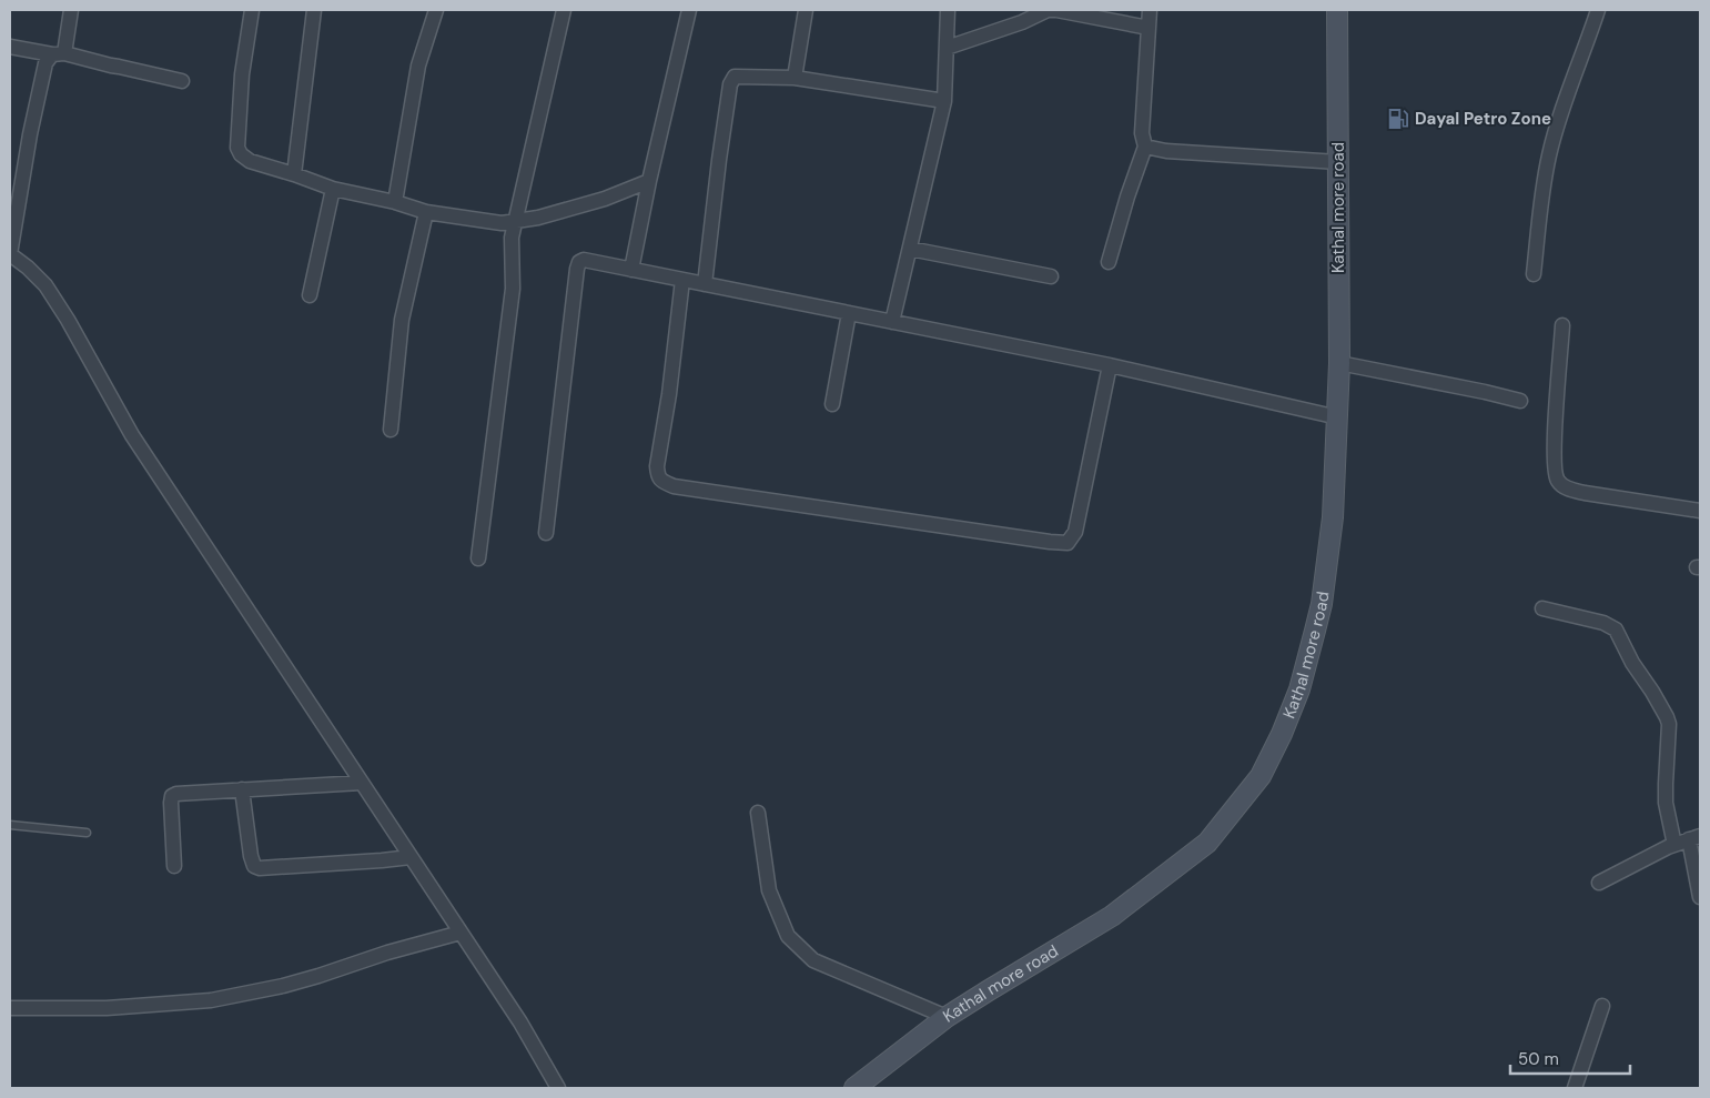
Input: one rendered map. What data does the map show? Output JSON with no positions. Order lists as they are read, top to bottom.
{
  "streets": {
    "main road": ["Kathal more road"]
  },
  "places": {
    "fuel station": ["Dayal Petro Zone"]
  },
  "scale_bar": "50 m"
}
